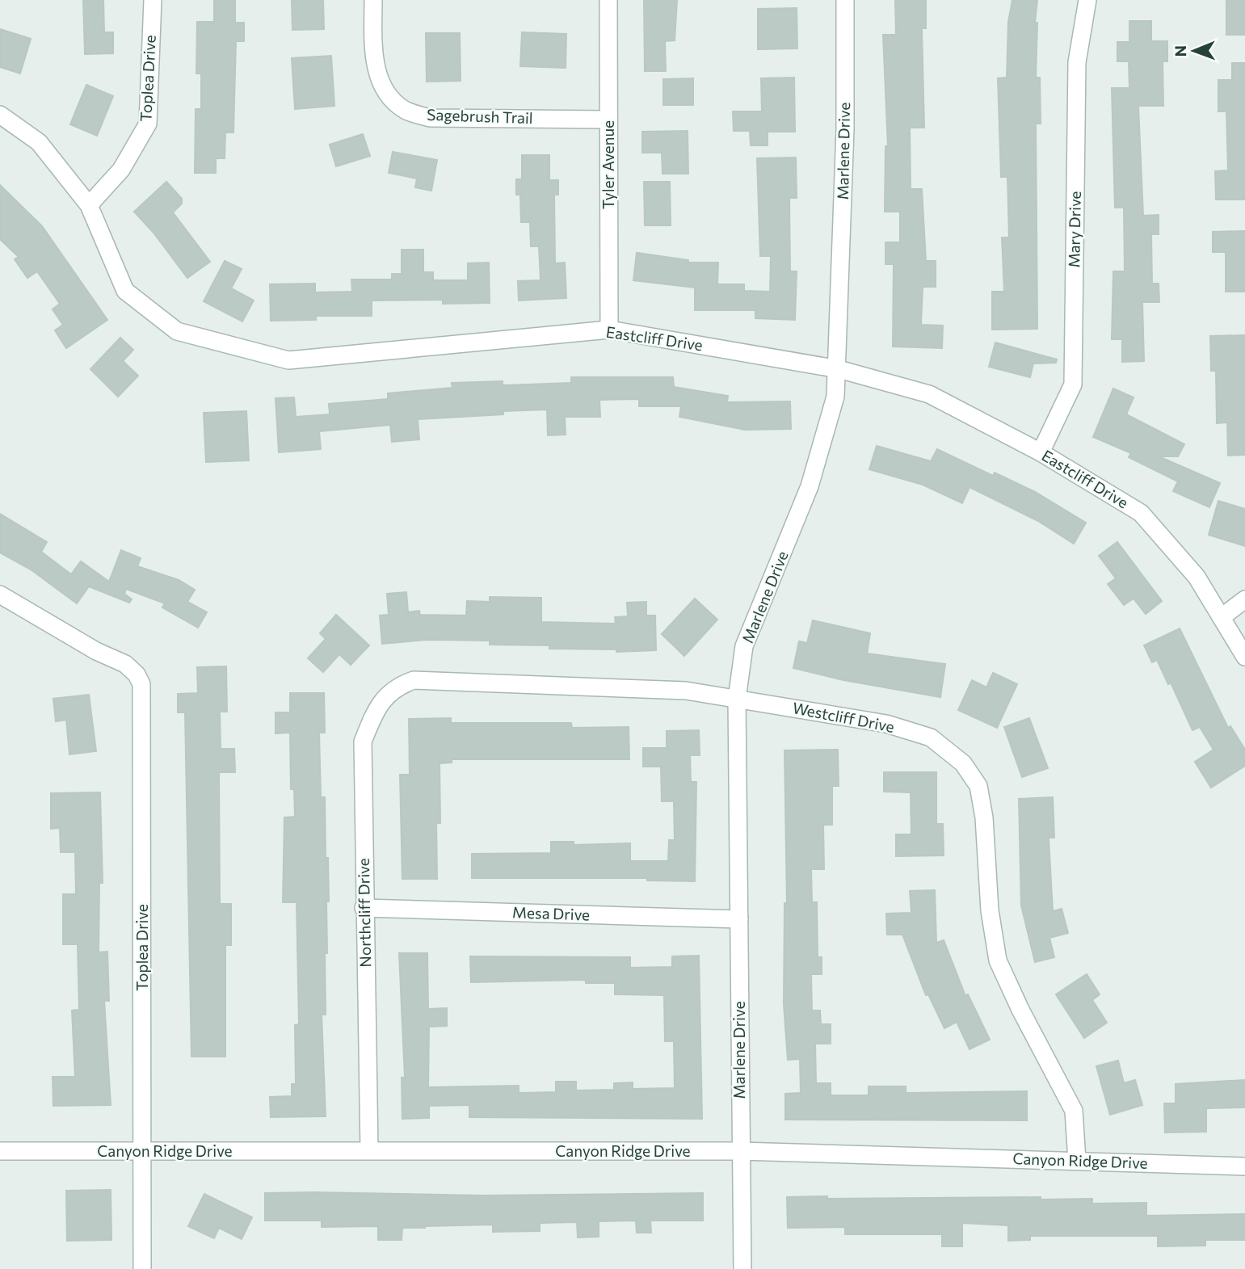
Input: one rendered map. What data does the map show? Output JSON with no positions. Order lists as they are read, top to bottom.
{
  "streets": {
    "street": [
      "Toplea Drive",
      "Sagebrush Trail",
      "Marlene Drive",
      "Tyler Avenue",
      "Mary Drive",
      "Eastcliff Drive",
      "Westcliff Drive",
      "Northcliff Drive",
      "Mesa Drive",
      "Canyon Ridge Drive"
    ]
  },
  "crossings": [
    ["Toplea Drive", "Eastcliff Drive"],
    ["Toplea Drive", "Canyon Ridge Drive"],
    ["Sagebrush Trail", "Tyler Avenue"],
    ["Marlene Drive", "Eastcliff Drive"],
    ["Marlene Drive", "Westcliff Drive"],
    ["Marlene Drive", "Mesa Drive"],
    ["Marlene Drive", "Canyon Ridge Drive"],
    ["Tyler Avenue", "Eastcliff Drive"],
    ["Mary Drive", "Eastcliff Drive"],
    ["Westcliff Drive", "Northcliff Drive"],
    ["Westcliff Drive", "Canyon Ridge Drive"],
    ["Northcliff Drive", "Mesa Drive"],
    ["Northcliff Drive", "Canyon Ridge Drive"]
  ],
  "north": "left"
}
